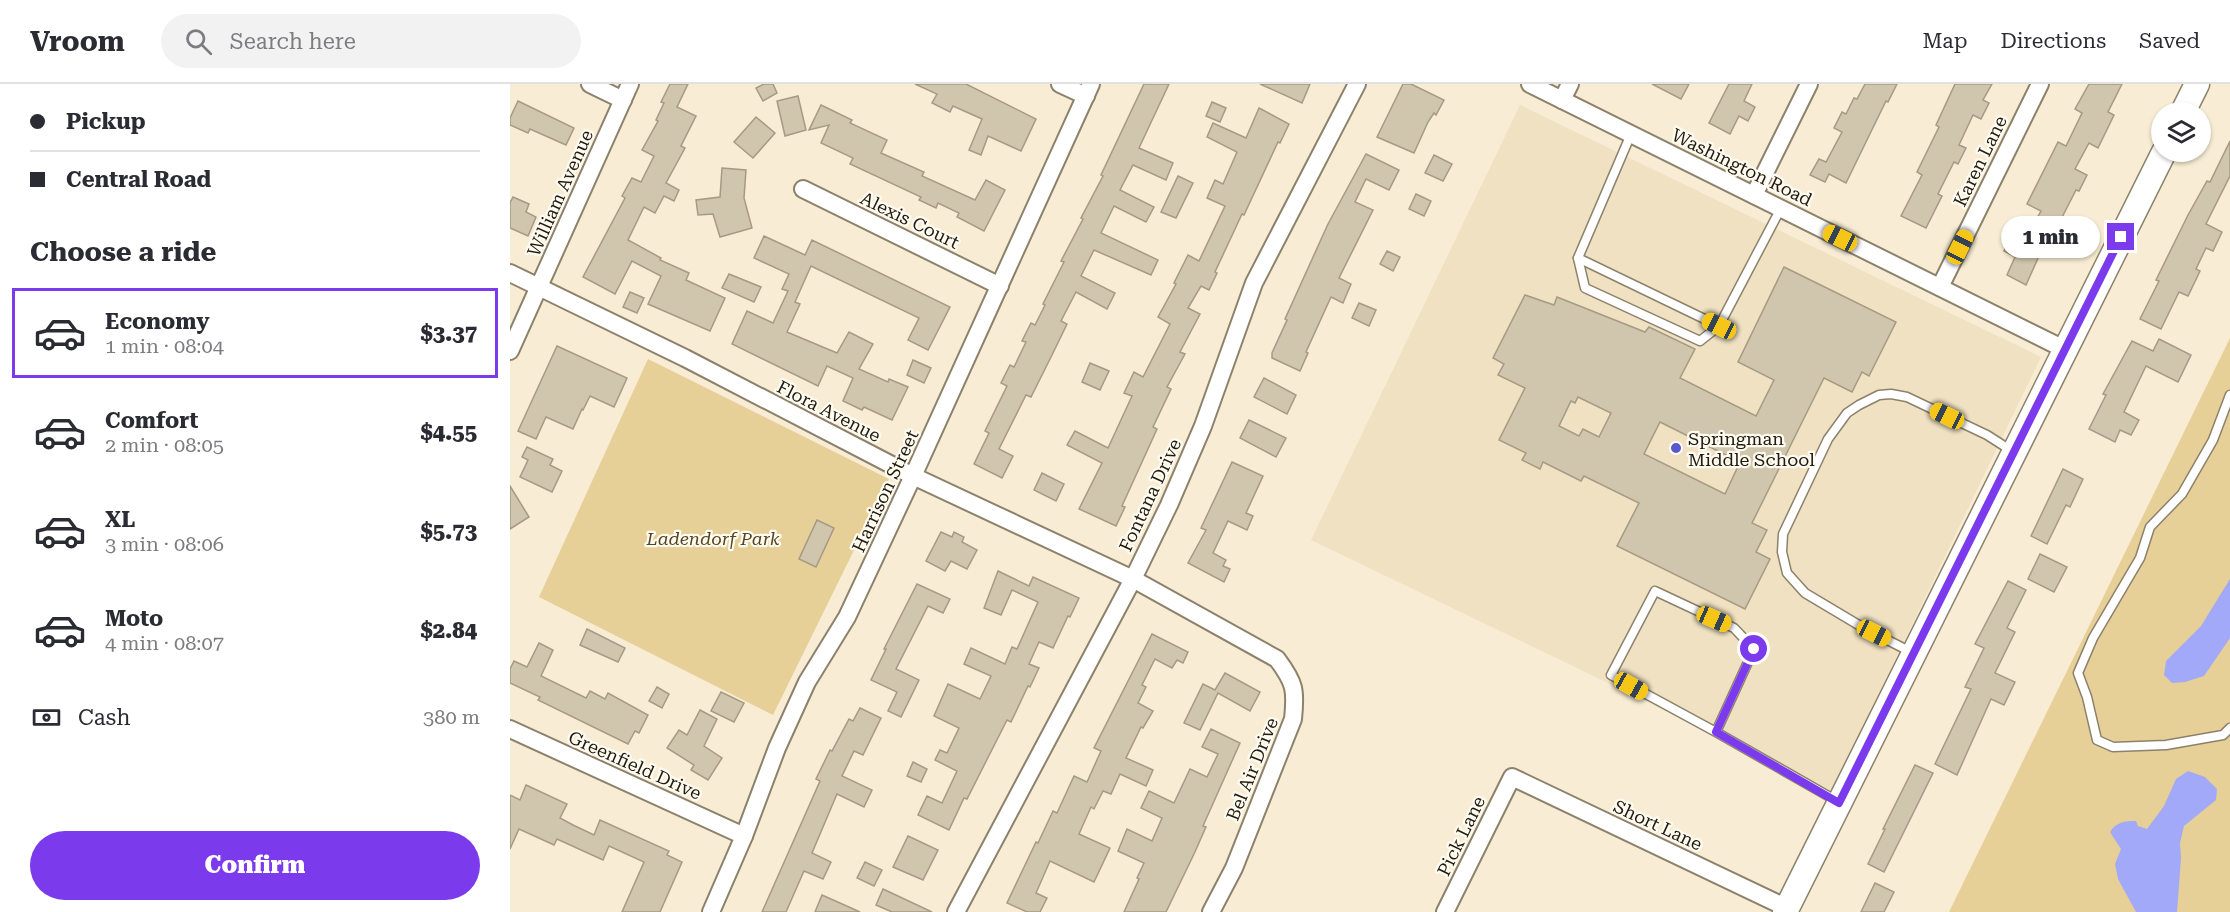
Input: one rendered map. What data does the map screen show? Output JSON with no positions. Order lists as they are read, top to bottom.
{
  "streets": {
    "street": [
      "Karen Lane",
      "Washington Road",
      "William Avenue",
      "Alexis Court",
      "Flora Avenue",
      "Harrison Street",
      "Fontana Drive",
      "Greenfield Drive",
      "Bel Air Drive",
      "Short Lane",
      "Pick Lane"
    ]
  },
  "crossings": [
    ["Karen Lane", "Washington Road"],
    ["William Avenue", "Flora Avenue"],
    ["Alexis Court", "Harrison Street"],
    ["Flora Avenue", "Harrison Street"],
    ["Flora Avenue", "Fontana Drive"],
    ["Flora Avenue", "Bel Air Drive"],
    ["Harrison Street", "Greenfield Drive"],
    ["Fontana Drive", "Bel Air Drive"],
    ["Short Lane", "Pick Lane"]
  ],
  "parks": ["Ladendorf Park"],
  "places": ["Springman Middle School"],
  "page": {
    "header": "Vroom",
    "search": "Search here",
    "nav": ["Map", "Directions", "Saved"],
    "banner": ["Pickup", "Central Road"],
    "heading": "Choose a ride",
    "bubble": "1 min",
    "list": [
      {
        "name": "Economy",
        "note": "1 min · 08:04",
        "value": "$3.37"
      },
      {
        "name": "Comfort",
        "note": "2 min · 08:05",
        "value": "$4.55"
      },
      {
        "name": "XL",
        "note": "3 min · 08:06",
        "value": "$5.73"
      },
      {
        "name": "Moto",
        "note": "4 min · 08:07",
        "value": "$2.84"
      }
    ],
    "pay": ["Cash", "380 m"],
    "buttons": "Confirm"
  }
}
